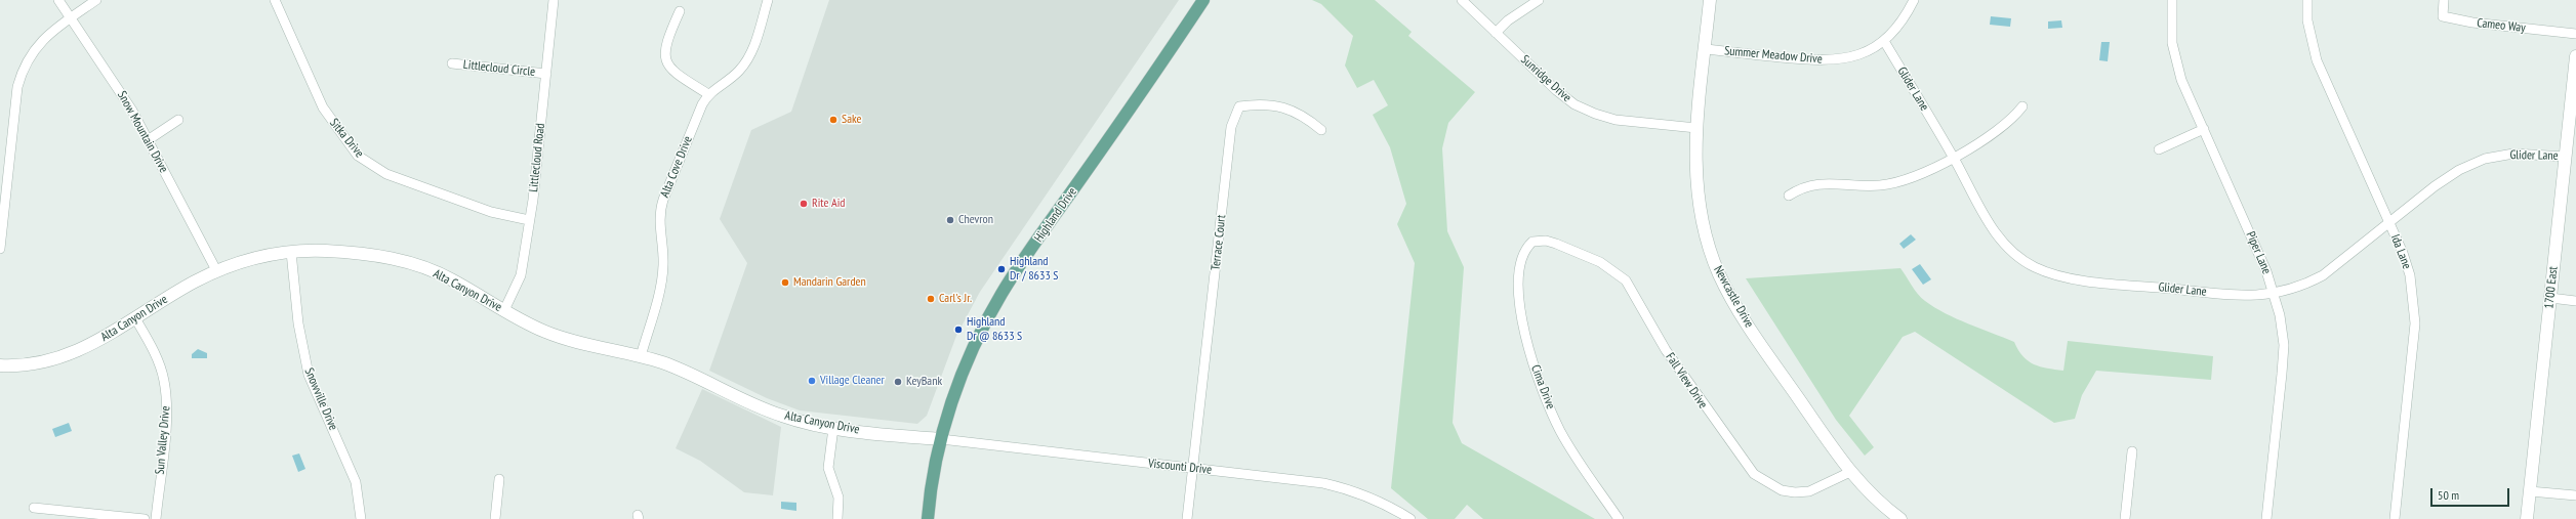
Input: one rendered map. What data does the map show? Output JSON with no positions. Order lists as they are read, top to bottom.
{
  "streets": {
    "main road": ["Highland Drive"],
    "street": [
      "Cameo Way",
      "Summer Meadow Drive",
      "Littlecloud Circle",
      "Sunridge Drive",
      "Glider Lane",
      "Snow Mountain Drive",
      "Sitka Drive",
      "Littlecloud Road",
      "Alta Cove Drive",
      "Terrace Court",
      "Ida Lane",
      "Piper Lane",
      "1700 East",
      "Alta Canyon Drive",
      "Newcastle Drive",
      "Fall View Drive",
      "Cima Drive",
      "Snowville Drive",
      "Sun Valley Drive",
      "Viscounti Drive"
    ]
  },
  "crossings": [
    ["Summer Meadow Drive", "Glider Lane"],
    ["Summer Meadow Drive", "Newcastle Drive"],
    ["Littlecloud Circle", "Littlecloud Road"],
    ["Sunridge Drive", "Newcastle Drive"],
    ["Glider Lane", "Ida Lane"],
    ["Glider Lane", "Piper Lane"],
    ["Glider Lane", "1700 East"],
    ["Snow Mountain Drive", "Alta Canyon Drive"],
    ["Sitka Drive", "Littlecloud Road"],
    ["Littlecloud Road", "Alta Canyon Drive"],
    ["Alta Cove Drive", "Alta Canyon Drive"],
    ["Highland Drive", "Alta Canyon Drive"],
    ["Highland Drive", "Viscounti Drive"],
    ["Terrace Court", "Viscounti Drive"],
    ["Alta Canyon Drive", "Snowville Drive"],
    ["Alta Canyon Drive", "Sun Valley Drive"],
    ["Alta Canyon Drive", "Viscounti Drive"],
    ["Newcastle Drive", "Fall View Drive"],
    ["Fall View Drive", "Cima Drive"]
  ],
  "places": [
    "Sake",
    "Rite Aid",
    "Chevron",
    "Highland Dr / 8633 S",
    "Mandarin Garden",
    "Carl's Jr.",
    "Highland Dr @ 8633 S",
    "Village Cleaner",
    "KeyBank"
  ],
  "scale_bar": "50 m"
}
